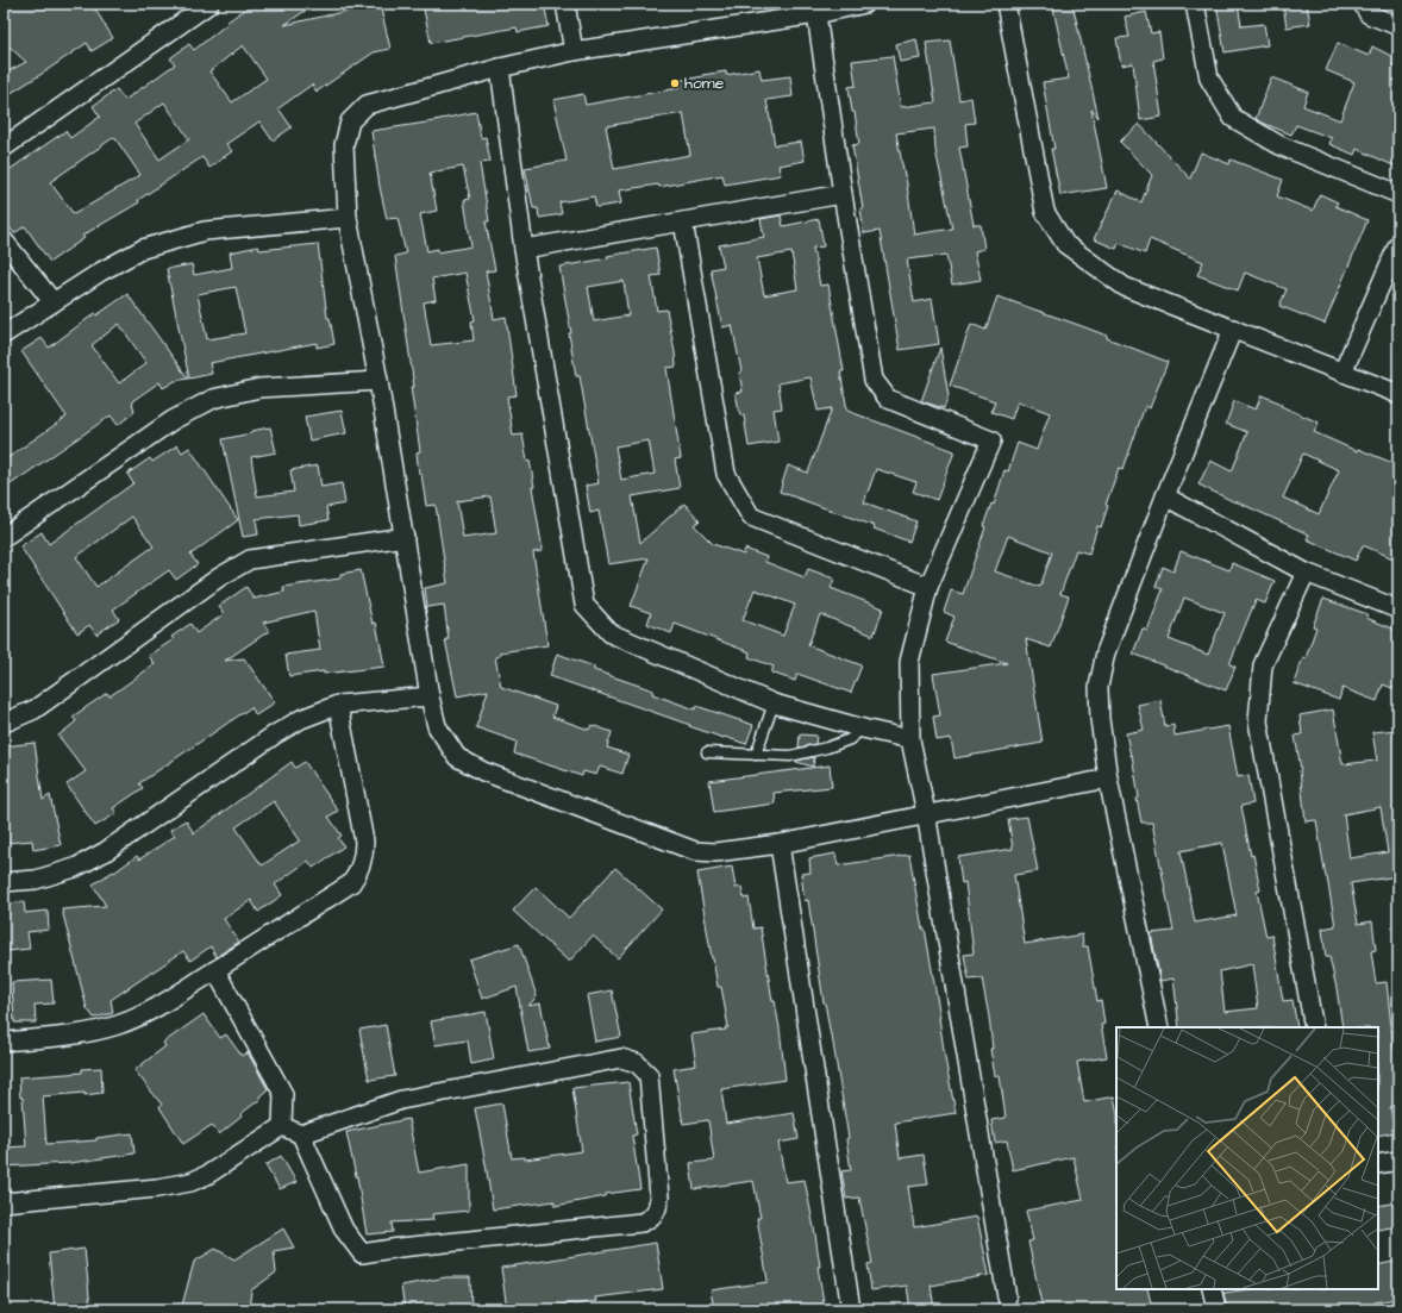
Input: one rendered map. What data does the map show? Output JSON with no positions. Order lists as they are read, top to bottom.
{
  "places": ["home"]
}
